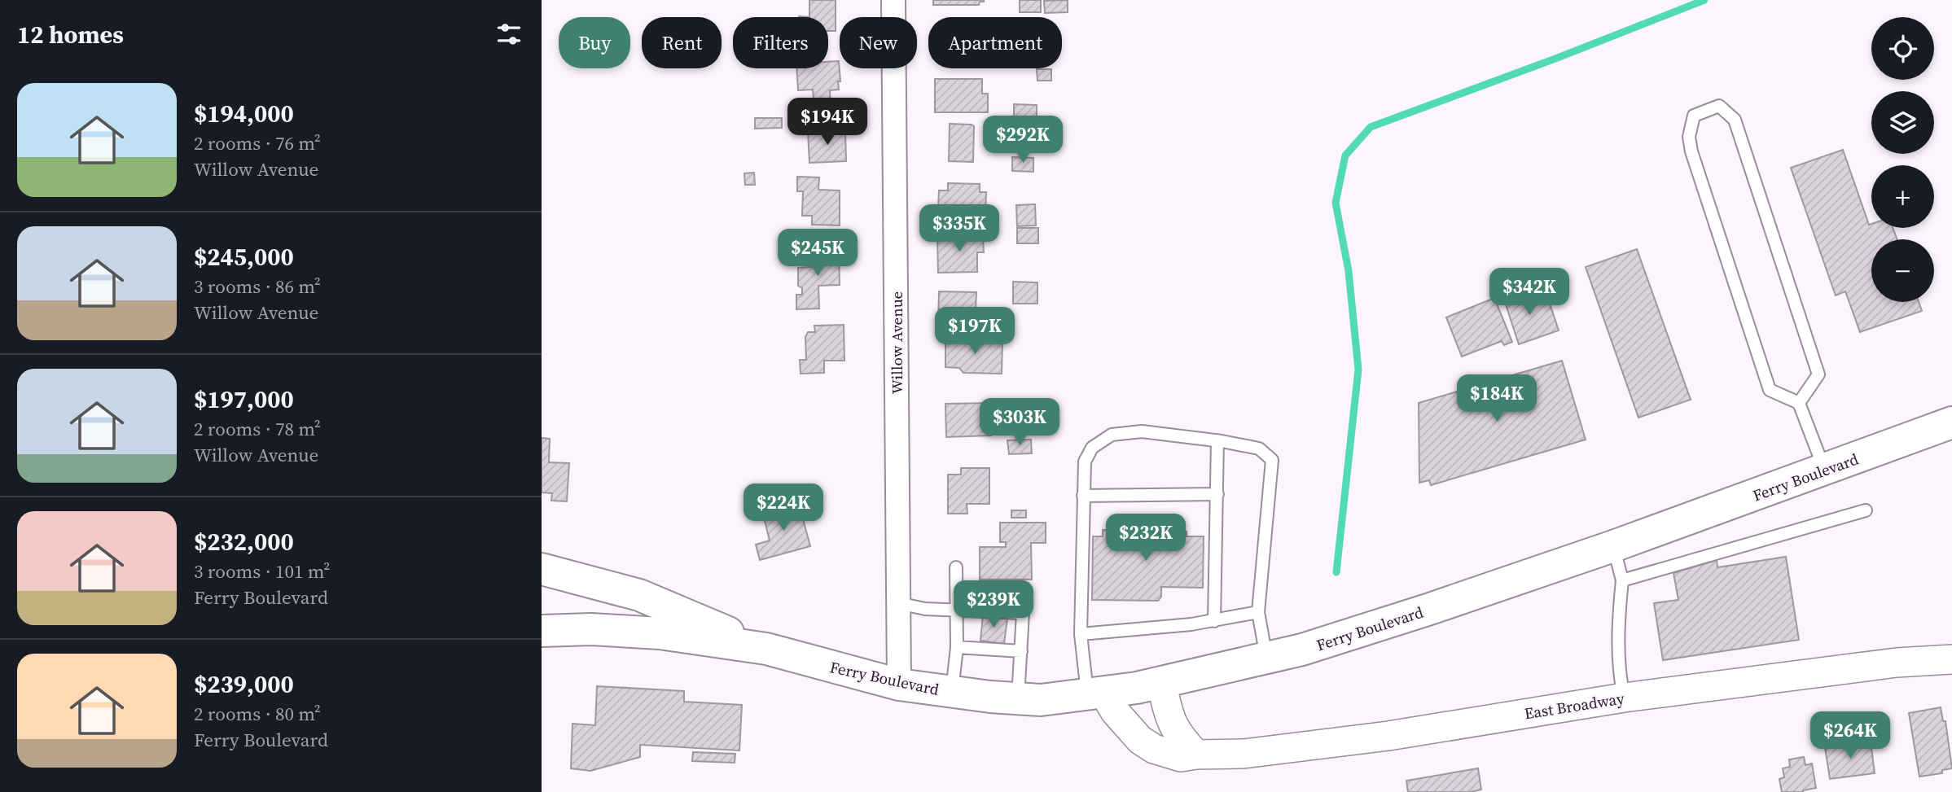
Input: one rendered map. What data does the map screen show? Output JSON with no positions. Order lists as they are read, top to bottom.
{
  "streets": {
    "main road": ["Ferry Boulevard"],
    "street": ["Willow Avenue", "East Broadway"]
  },
  "crossings": [
    ["Willow Avenue", "Ferry Boulevard"],
    ["Ferry Boulevard", "East Broadway"]
  ],
  "page": {
    "heading": "12 homes",
    "map_buttons": ["+", "−"],
    "chip": [
      "Buy",
      "Rent",
      "Filters",
      "New",
      "Apartment"
    ],
    "list": [
      {
        "name": "$194,000",
        "note": "2 rooms · 76 m² · Willow Avenue"
      },
      {
        "name": "$245,000",
        "note": "3 rooms · 86 m² · Willow Avenue"
      },
      {
        "name": "$197,000",
        "note": "2 rooms · 78 m² · Willow Avenue"
      },
      {
        "name": "$232,000",
        "note": "3 rooms · 101 m² · Ferry Boulevard"
      },
      {
        "name": "$239,000",
        "note": "2 rooms · 80 m² · Ferry Boulevard"
      }
    ],
    "price": [
      "$194K",
      "$292K",
      "$335K",
      "$245K",
      "$342K",
      "$197K",
      "$184K",
      "$303K",
      "$224K",
      "$232K",
      "$239K",
      "$264K"
    ]
  }
}
